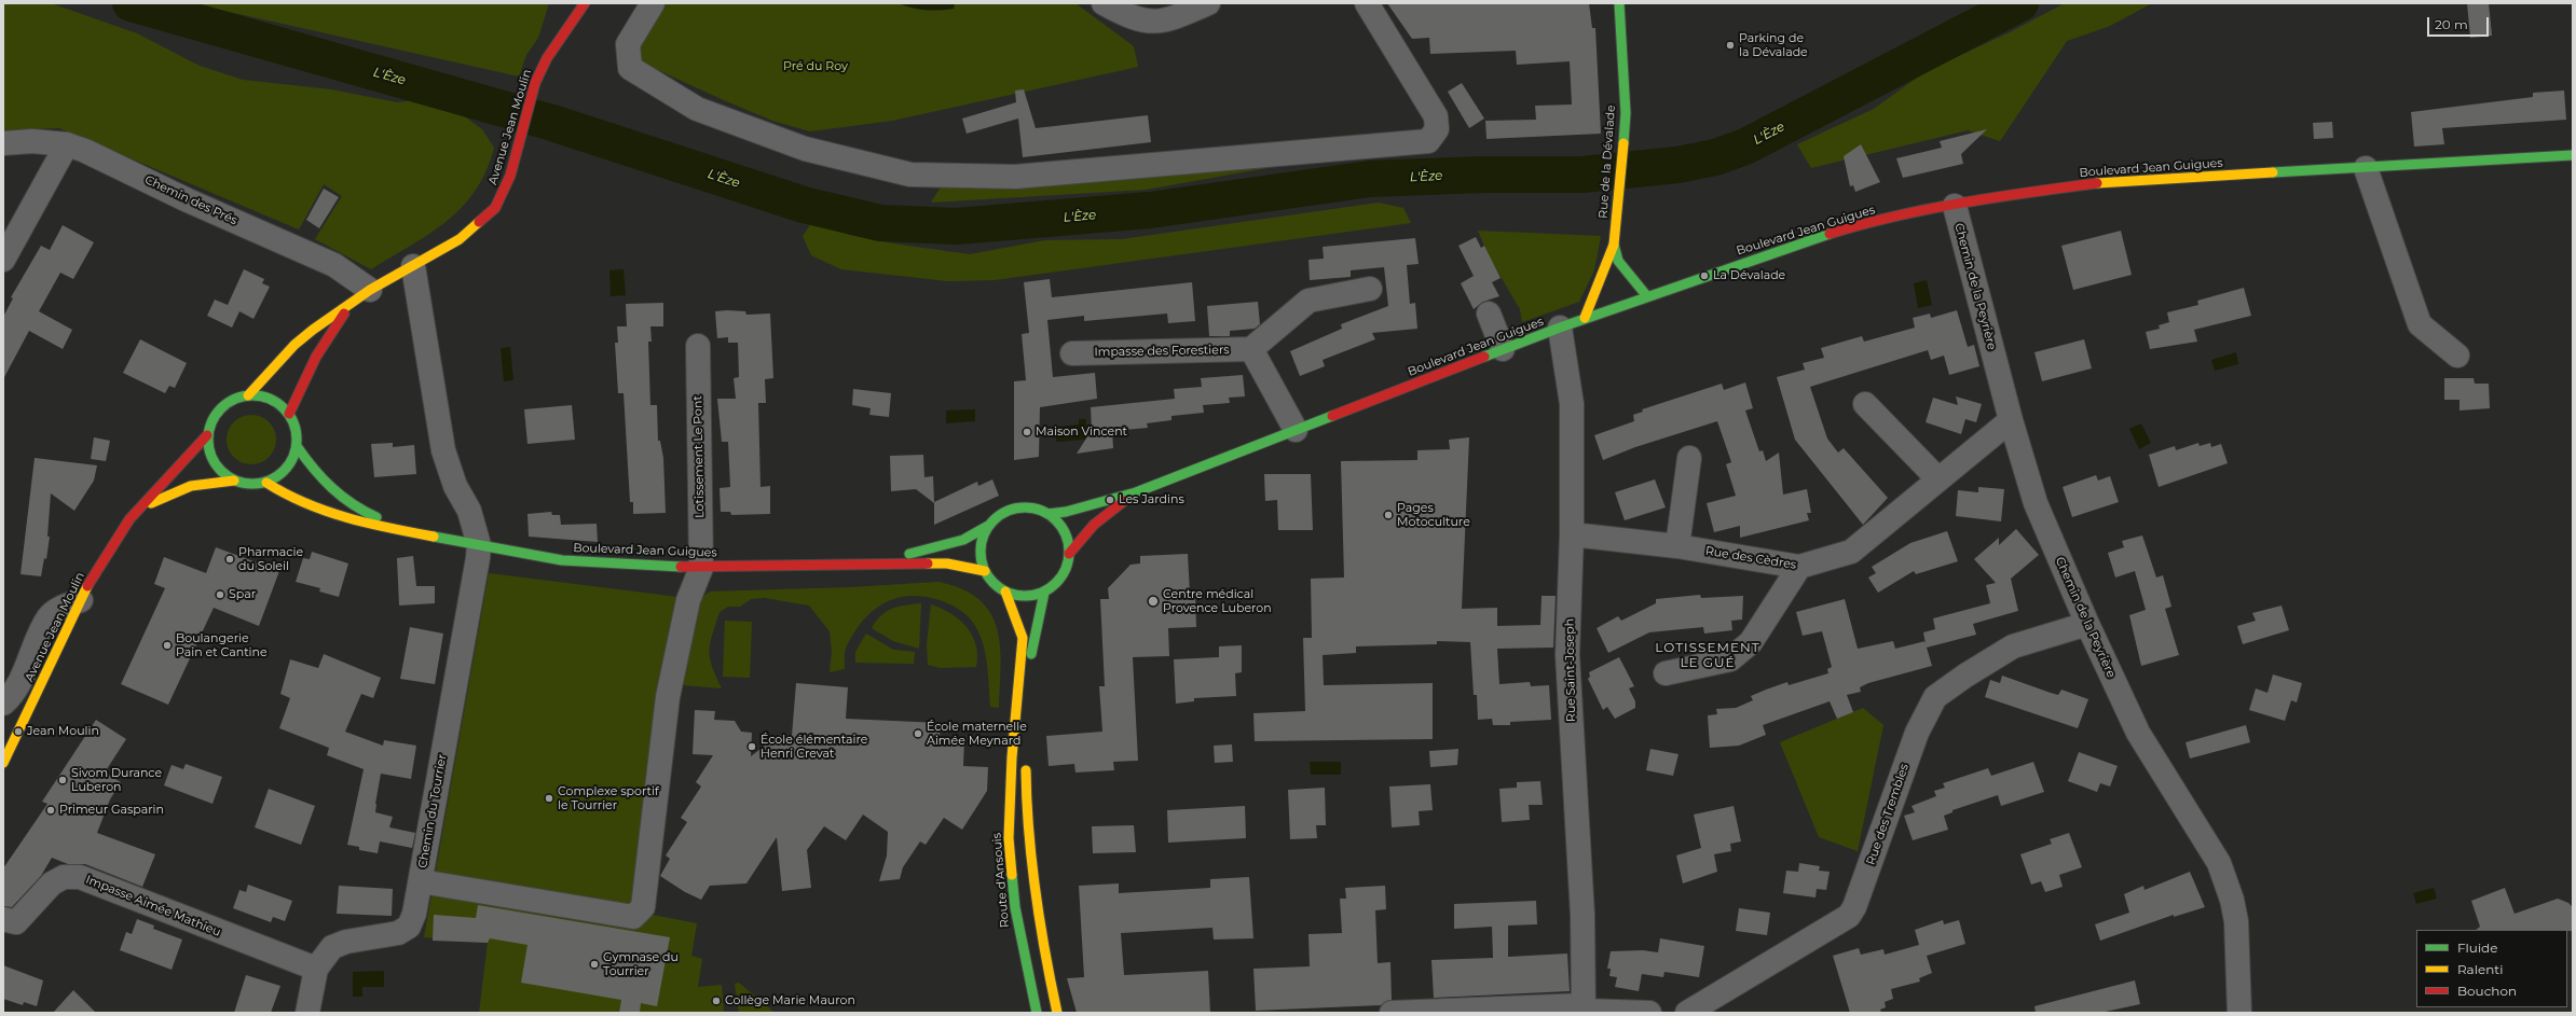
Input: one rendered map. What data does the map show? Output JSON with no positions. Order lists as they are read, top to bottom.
{
  "streets": {
    "main road": [
      "Avenue Jean Moulin",
      "Rue de la Dévalade",
      "Boulevard Jean Guigues",
      "Route d'Ansouis"
    ],
    "street": [
      "Chemin des Prés",
      "Chemin de la Peyrière",
      "Impasse des Forestiers",
      "Lotissement Le Pont",
      "Rue des Cèdres",
      "Rue Saint-Joseph",
      "Chemin du Tourrier",
      "Rue des Trembles",
      "Impasse Aimée Mathieu"
    ]
  },
  "crossings": [
    ["Avenue Jean Moulin", "Boulevard Jean Guigues"],
    ["Avenue Jean Moulin", "Chemin des Prés"],
    ["Rue de la Dévalade", "Boulevard Jean Guigues"],
    ["Boulevard Jean Guigues", "Chemin de la Peyrière"],
    ["Boulevard Jean Guigues", "Lotissement Le Pont"],
    ["Boulevard Jean Guigues", "Rue Saint-Joseph"],
    ["Boulevard Jean Guigues", "Chemin du Tourrier"],
    ["Boulevard Jean Guigues", "Route d'Ansouis"],
    ["Chemin de la Peyrière", "Rue des Cèdres"],
    ["Chemin de la Peyrière", "Rue des Trembles"],
    ["Rue des Cèdres", "Rue Saint-Joseph"],
    ["Chemin du Tourrier", "Impasse Aimée Mathieu"]
  ],
  "districts": ["LOTISSEMENT LE GUÉ"],
  "water": ["L'Èze"],
  "parks": ["Pré du Roy"],
  "places": [
    "Parking de la Dévalade",
    "La Dévalade",
    "Maison Vincent",
    "Les Jardins",
    "Pages Motoculture",
    "Pharmacie du Soleil",
    "Spar",
    "Centre médical Provence Luberon",
    "Boulangerie Pain et Cantine",
    "Jean Moulin",
    "École maternelle Aimée Meynard",
    "École élémentaire Henri Crevat",
    "Sivom Durance Luberon",
    "Complexe sportif le Tourrier",
    "Primeur Gasparin",
    "Gymnase du Tourrier",
    "Collège Marie Mauron"
  ],
  "legend": ["Fluide", "Ralenti", "Bouchon"],
  "scale_bar": "20 m"
}
